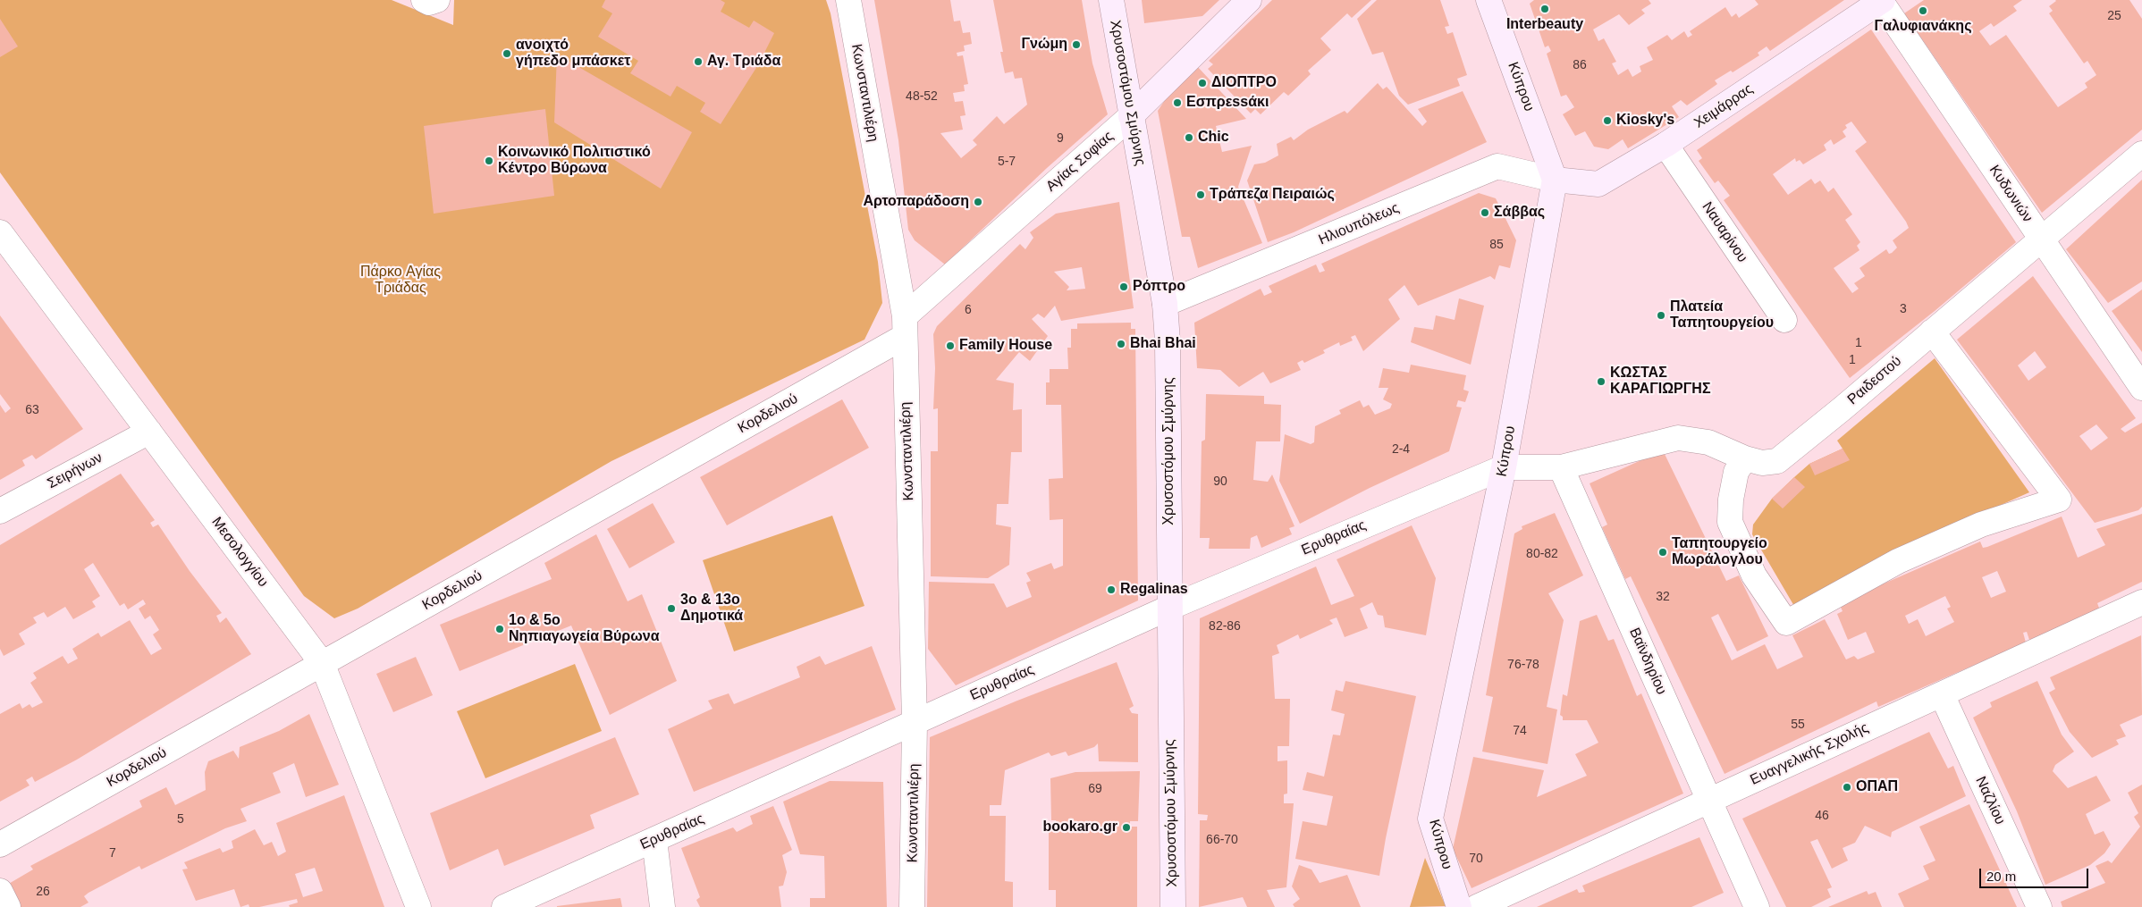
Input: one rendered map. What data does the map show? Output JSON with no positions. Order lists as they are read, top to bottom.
{
  "streets": {
    "street": [
      "Κύπρου",
      "Κωνσταντιλιέρη",
      "Χρυσοστόμου Σμύρνης",
      "Χειμάρρας",
      "Αγίας Σοφίας",
      "Κυδωνιών",
      "Ηλιουπόλεως",
      "Ναυαρίνου",
      "Ραιδεστού",
      "Κορδελιού",
      "Σειρήνων",
      "Ερυθραίας",
      "Μεσολογγίου",
      "Βαϊνδηρίου",
      "Ευαγγελικής Σχολής",
      "Ναζλίου"
    ]
  },
  "crossings": [
    ["Κύπρου", "Χειμάρρας"],
    ["Κύπρου", "Ηλιουπόλεως"],
    ["Κύπρου", "Ερυθραίας"],
    ["Κωνσταντιλιέρη", "Αγίας Σοφίας"],
    ["Κωνσταντιλιέρη", "Κορδελιού"],
    ["Κωνσταντιλιέρη", "Ερυθραίας"],
    ["Χρυσοστόμου Σμύρνης", "Αγίας Σοφίας"],
    ["Χρυσοστόμου Σμύρνης", "Ηλιουπόλεως"],
    ["Χρυσοστόμου Σμύρνης", "Ερυθραίας"],
    ["Χειμάρρας", "Κυδωνιών"],
    ["Χειμάρρας", "Ηλιουπόλεως"],
    ["Χειμάρρας", "Ναυαρίνου"],
    ["Αγίας Σοφίας", "Κορδελιού"],
    ["Κυδωνιών", "Ραιδεστού"],
    ["Ραιδεστού", "Βαϊνδηρίου"],
    ["Κορδελιού", "Μεσολογγίου"],
    ["Σειρήνων", "Μεσολογγίου"],
    ["Βαϊνδηρίου", "Ευαγγελικής Σχολής"],
    ["Ευαγγελικής Σχολής", "Ναζλίου"]
  ],
  "parks": ["Πάρκο Αγίας Τριάδας"],
  "places": [
    "Interbeauty",
    "Γαλυφιανάκης",
    "Γνώμη",
    "ανοιχτό γήπεδο μπάσκετ",
    "Αγ. Τριάδα",
    "ΔΙΟΠΤΡΟ",
    "Εσπρεssάκι",
    "Kiosky's",
    "Chic",
    "Κοινωνικό Πολιτιστικό Κέντρο Βύρωνα",
    "Τράπεζα Πειραιώς",
    "Αρτοπαράδοση",
    "Σάββας",
    "Ρόπτρο",
    "Πλατεία Ταπητουργείου",
    "Bhai Bhai",
    "Family House",
    "ΚΩΣΤΑΣ ΚΑΡΑΓΙΩΡΓΗΣ",
    "Ταπητουργείο Μωράλογλου",
    "Regalinas",
    "3o & 13o Δημοτικά",
    "1ο & 5ο Νηπιαγωγεία Βύρωνα",
    "ΟΠΑΠ",
    "bookaro.gr"
  ],
  "house_numbers": [
    "25",
    "86",
    "48-52",
    "9",
    "5-7",
    "85",
    "3",
    "6",
    "1",
    "1",
    "63",
    "2-4",
    "90",
    "80-82",
    "32",
    "82-86",
    "76-78",
    "55",
    "74",
    "69",
    "46",
    "5",
    "66-70",
    "7",
    "70",
    "26"
  ],
  "scale_bar": "20 m"
}
